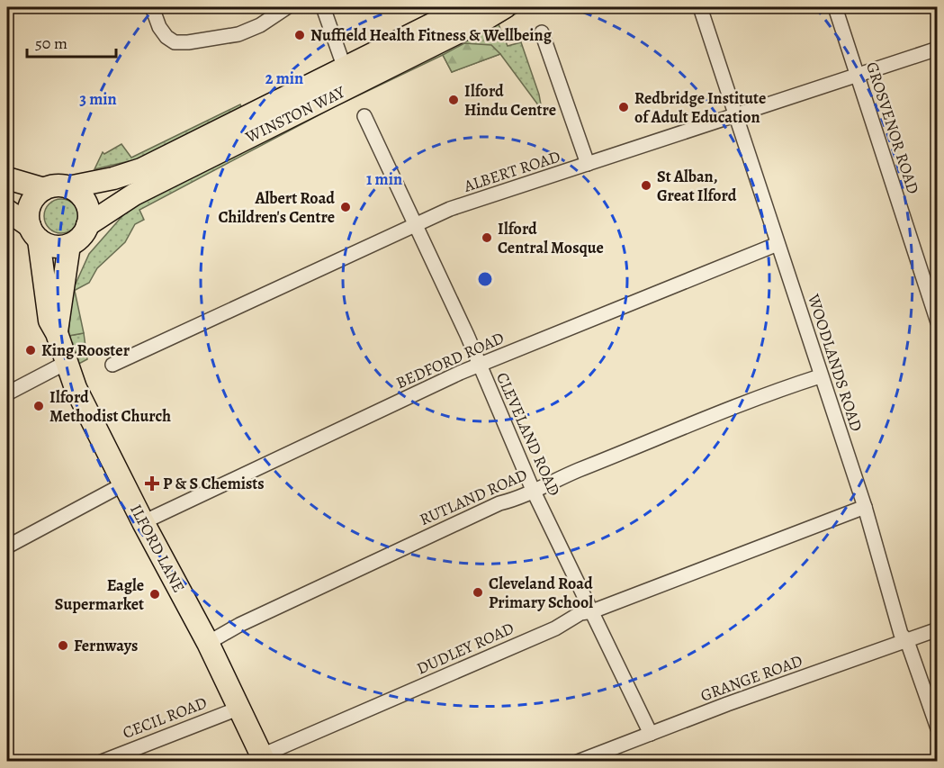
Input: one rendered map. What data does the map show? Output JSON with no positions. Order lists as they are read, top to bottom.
{
  "streets": {
    "main road": ["WINSTON WAY", "ILFORD LANE"],
    "street": [
      "GROSVENOR ROAD",
      "ALBERT ROAD",
      "BEDFORD ROAD",
      "WOODLANDS ROAD",
      "CLEVELAND ROAD",
      "RUTLAND ROAD",
      "DUDLEY ROAD",
      "GRANGE ROAD",
      "CECIL ROAD"
    ]
  },
  "crossings": [
    ["WINSTON WAY", "ILFORD LANE"],
    ["GROSVENOR ROAD", "ALBERT ROAD"],
    ["ALBERT ROAD", "WOODLANDS ROAD"],
    ["ALBERT ROAD", "CLEVELAND ROAD"],
    ["BEDFORD ROAD", "WOODLANDS ROAD"],
    ["BEDFORD ROAD", "CLEVELAND ROAD"],
    ["BEDFORD ROAD", "ILFORD LANE"],
    ["WOODLANDS ROAD", "RUTLAND ROAD"],
    ["WOODLANDS ROAD", "DUDLEY ROAD"],
    ["WOODLANDS ROAD", "GRANGE ROAD"],
    ["CLEVELAND ROAD", "RUTLAND ROAD"],
    ["CLEVELAND ROAD", "DUDLEY ROAD"],
    ["CLEVELAND ROAD", "GRANGE ROAD"],
    ["RUTLAND ROAD", "ILFORD LANE"],
    ["ILFORD LANE", "DUDLEY ROAD"],
    ["ILFORD LANE", "CECIL ROAD"]
  ],
  "places": {
    "other": [
      "Nuffield Health Fitness & Wellbeing",
      "Ilford Hindu Centre",
      "Redbridge Institute of Adult Education",
      "St Alban, Great Ilford",
      "Albert Road Children's Centre",
      "Ilford Central Mosque",
      "King Rooster",
      "Ilford Methodist Church",
      "Cleveland Road Primary School",
      "Eagle Supermarket",
      "Fernways"
    ],
    "health": ["P & S Chemists"]
  },
  "scale_bar": "50 m",
  "rings": ["2 min", "3 min", "1 min"]
}
